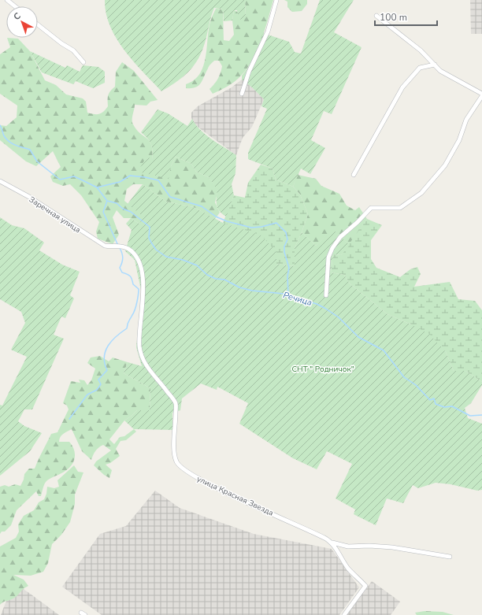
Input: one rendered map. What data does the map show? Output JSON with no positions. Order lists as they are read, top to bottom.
{
  "streets": {
    "street": ["Заречная улица", "улица Красная Звезда"]
  },
  "crossings": [
    ["Заречная улица", "улица Красная Звезда"]
  ],
  "water": ["Речица"],
  "parks": ["СНТ \" Родничок\""],
  "scale_bar": "100 m",
  "north": "top left"
}
